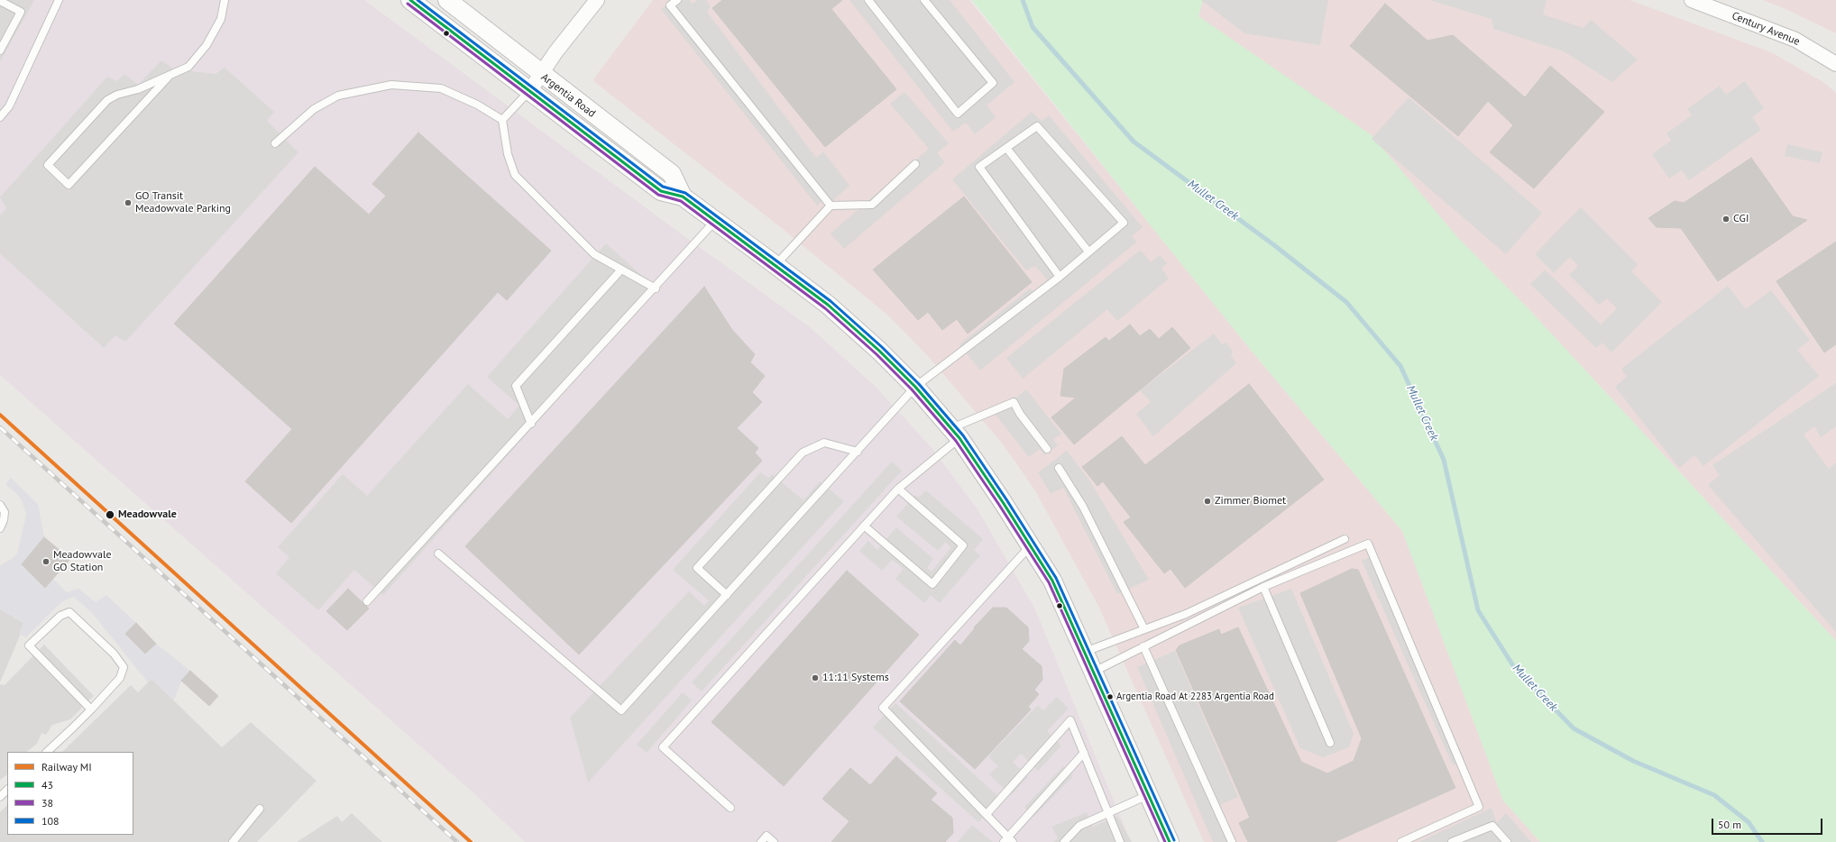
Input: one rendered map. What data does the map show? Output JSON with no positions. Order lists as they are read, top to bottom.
{
  "streets": {
    "street": ["Century Avenue", "Argentia Road"]
  },
  "water": ["Mullet Creek"],
  "places": [
    "GO Transit Meadowvale Parking",
    "CGI",
    "Zimmer Biomet",
    "Meadowvale",
    "Meadowvale GO Station",
    "11:11 Systems",
    "Argentia Road At 2283 Argentia Road"
  ],
  "lines": [
    "transit line 43",
    "transit line 108",
    "transit line 38",
    "rail line MI"
  ],
  "legend": [
    "Railway MI",
    "43",
    "38",
    "108"
  ],
  "scale_bar": "50 m"
}
